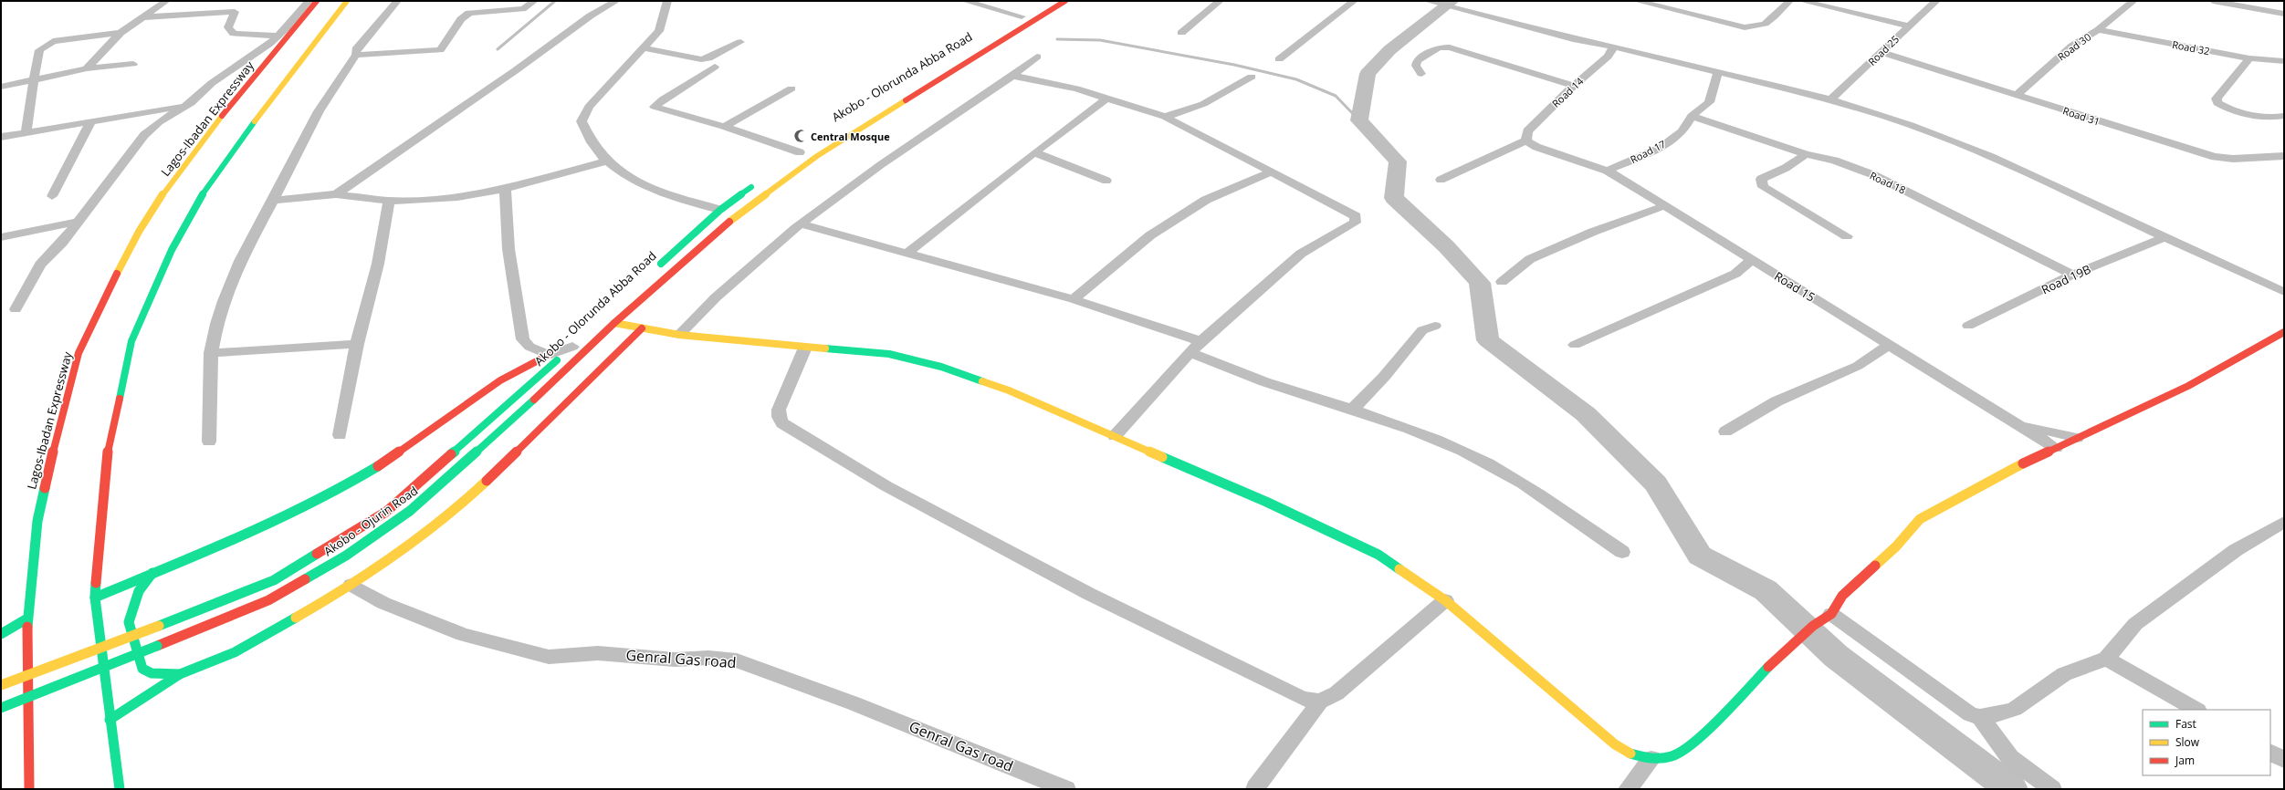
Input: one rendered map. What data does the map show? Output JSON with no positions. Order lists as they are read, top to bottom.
{
  "streets": {
    "main road": ["Akobo - Olorunda Abba Road", "Lagos-Ibadan Expressway", "Akobo - Ojurin Road"],
    "street": [
      "Road 30",
      "Road 32",
      "Road 25",
      "Road 14",
      "Road 31",
      "Road 17",
      "Road 18",
      "Road 19B",
      "Road 15",
      "Genral Gas road"
    ]
  },
  "crossings": [
    ["Road 30", "Road 32"],
    ["Road 30", "Road 31"],
    ["Road 25", "Road 31"],
    ["Akobo - Olorunda Abba Road", "Akobo - Ojurin Road"],
    ["Road 14", "Road 15"],
    ["Road 17", "Road 18"],
    ["Road 17", "Road 15"],
    ["Road 18", "Road 19B"]
  ],
  "places": {
    "mosque": ["Central Mosque"]
  },
  "legend": ["Fast", "Slow", "Jam"]
}
